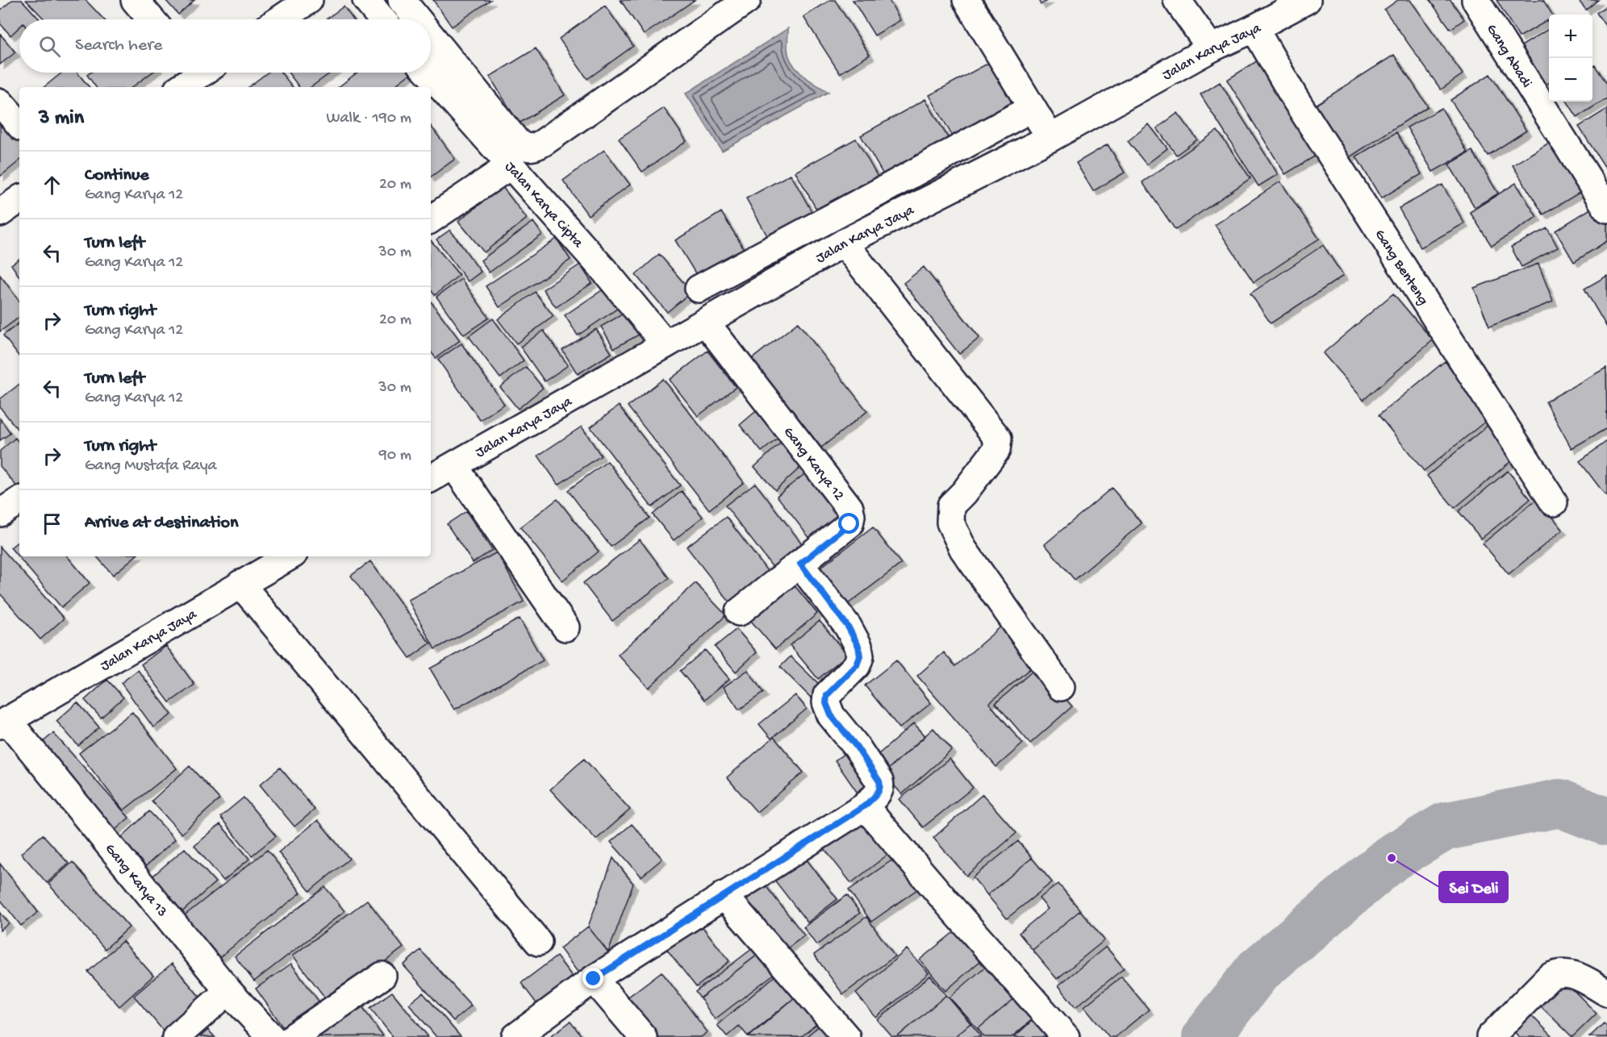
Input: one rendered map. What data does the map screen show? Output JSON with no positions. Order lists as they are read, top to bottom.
{
  "streets": {
    "street": [
      "Jalan Karya Jaya",
      "Gang Abadi",
      "Jalan Karya Cipta",
      "Gang Benteng",
      "Gang Karya 12",
      "Gang Karya 13"
    ]
  },
  "crossings": [
    ["Jalan Karya Jaya", "Jalan Karya Cipta"],
    ["Jalan Karya Jaya", "Gang Benteng"],
    ["Jalan Karya Jaya", "Gang Karya 12"],
    ["Jalan Karya Jaya", "Gang Karya 13"]
  ],
  "places": ["Sei Deli"],
  "page": {
    "map_buttons": ["+", "−"],
    "search": "Search here",
    "heading": ["3 min", "Walk · 190 m"],
    "list": [
      ["Continue", "Gang Karya 12", "20 m"],
      ["Turn left", "Gang Karya 12", "30 m"],
      ["Turn right", "Gang Karya 12", "20 m"],
      ["Turn left", "Gang Karya 12", "30 m"],
      ["Turn right", "Gang Mustafa Raya", "90 m"],
      "Arrive at destination"
    ]
  }
}
